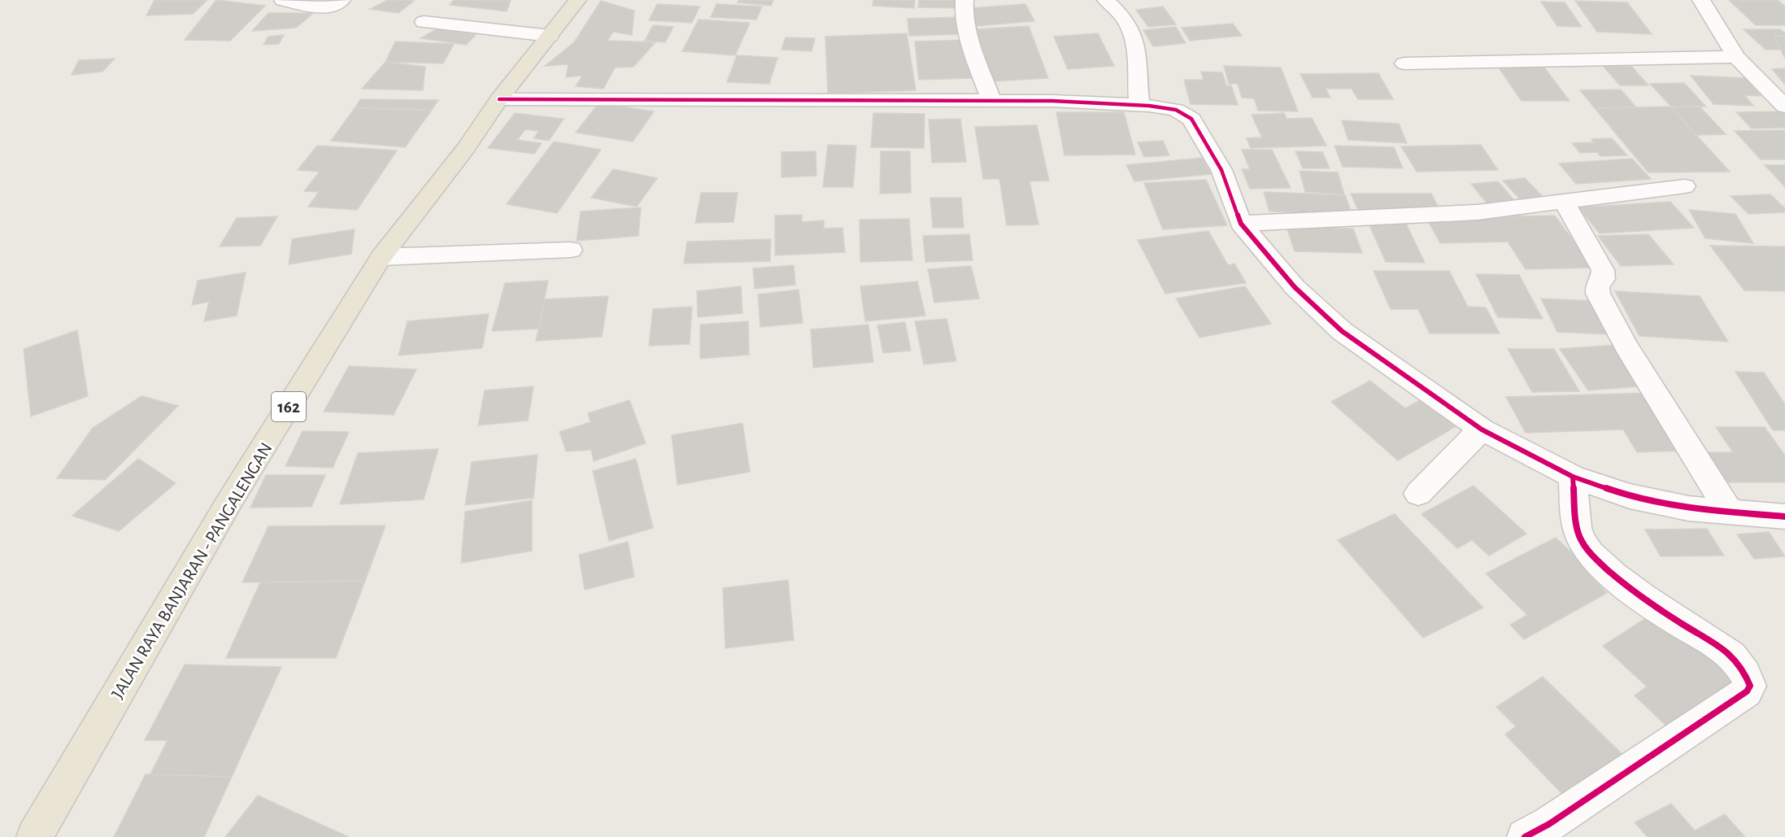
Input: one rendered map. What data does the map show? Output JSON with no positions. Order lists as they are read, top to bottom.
{
  "streets": {
    "main road": ["162", "JALAN RAYA BANJARAN - PANGALENGAN"]
  }
}
